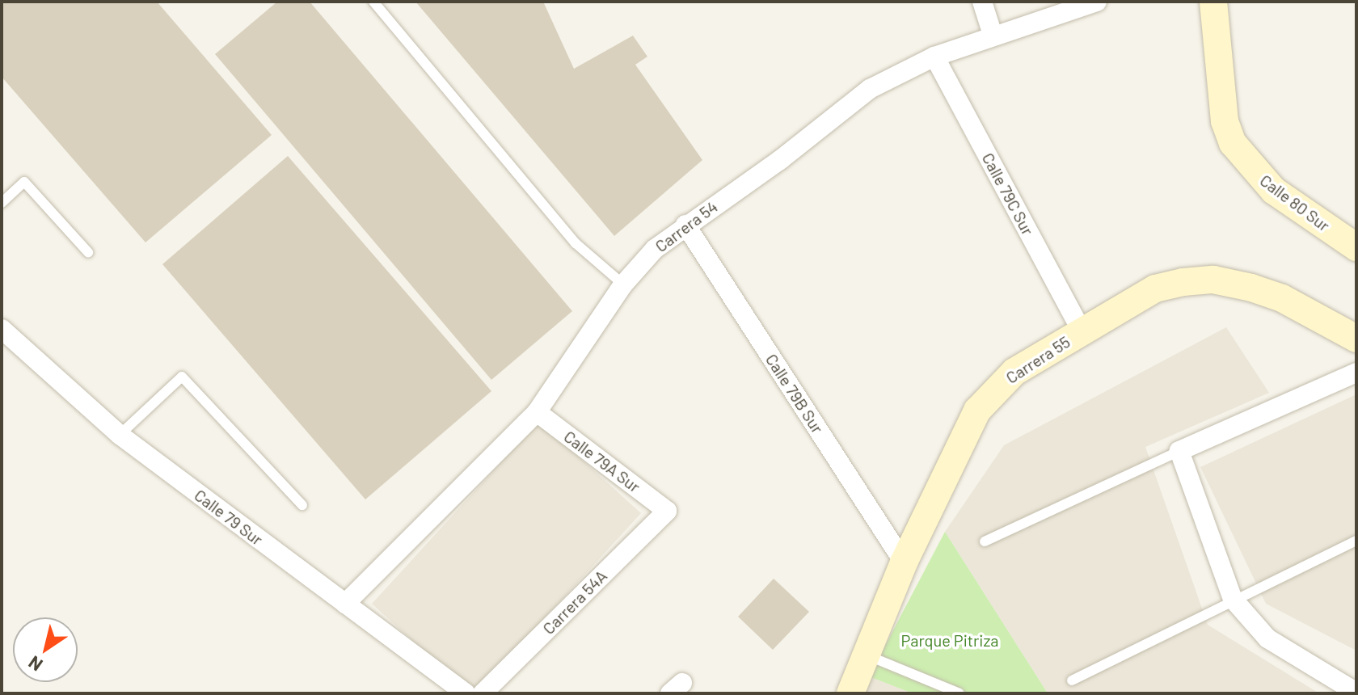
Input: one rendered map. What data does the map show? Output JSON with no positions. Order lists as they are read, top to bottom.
{
  "streets": {
    "street": [
      "Calle 79C Sur",
      "Calle 80 Sur",
      "Carrera 54",
      "Carrera 55",
      "Calle 79B Sur",
      "Calle 79A Sur",
      "Calle 79 Sur",
      "Carrera 54A"
    ]
  },
  "crossings": [
    ["Calle 79C Sur", "Carrera 54"],
    ["Calle 79C Sur", "Carrera 55"],
    ["Carrera 54", "Calle 79B Sur"],
    ["Carrera 54", "Calle 79A Sur"],
    ["Carrera 54", "Calle 79 Sur"],
    ["Carrera 55", "Calle 79B Sur"],
    ["Calle 79A Sur", "Carrera 54A"]
  ],
  "parks": ["Parque Pitriza"],
  "north": "bottom left"
}
